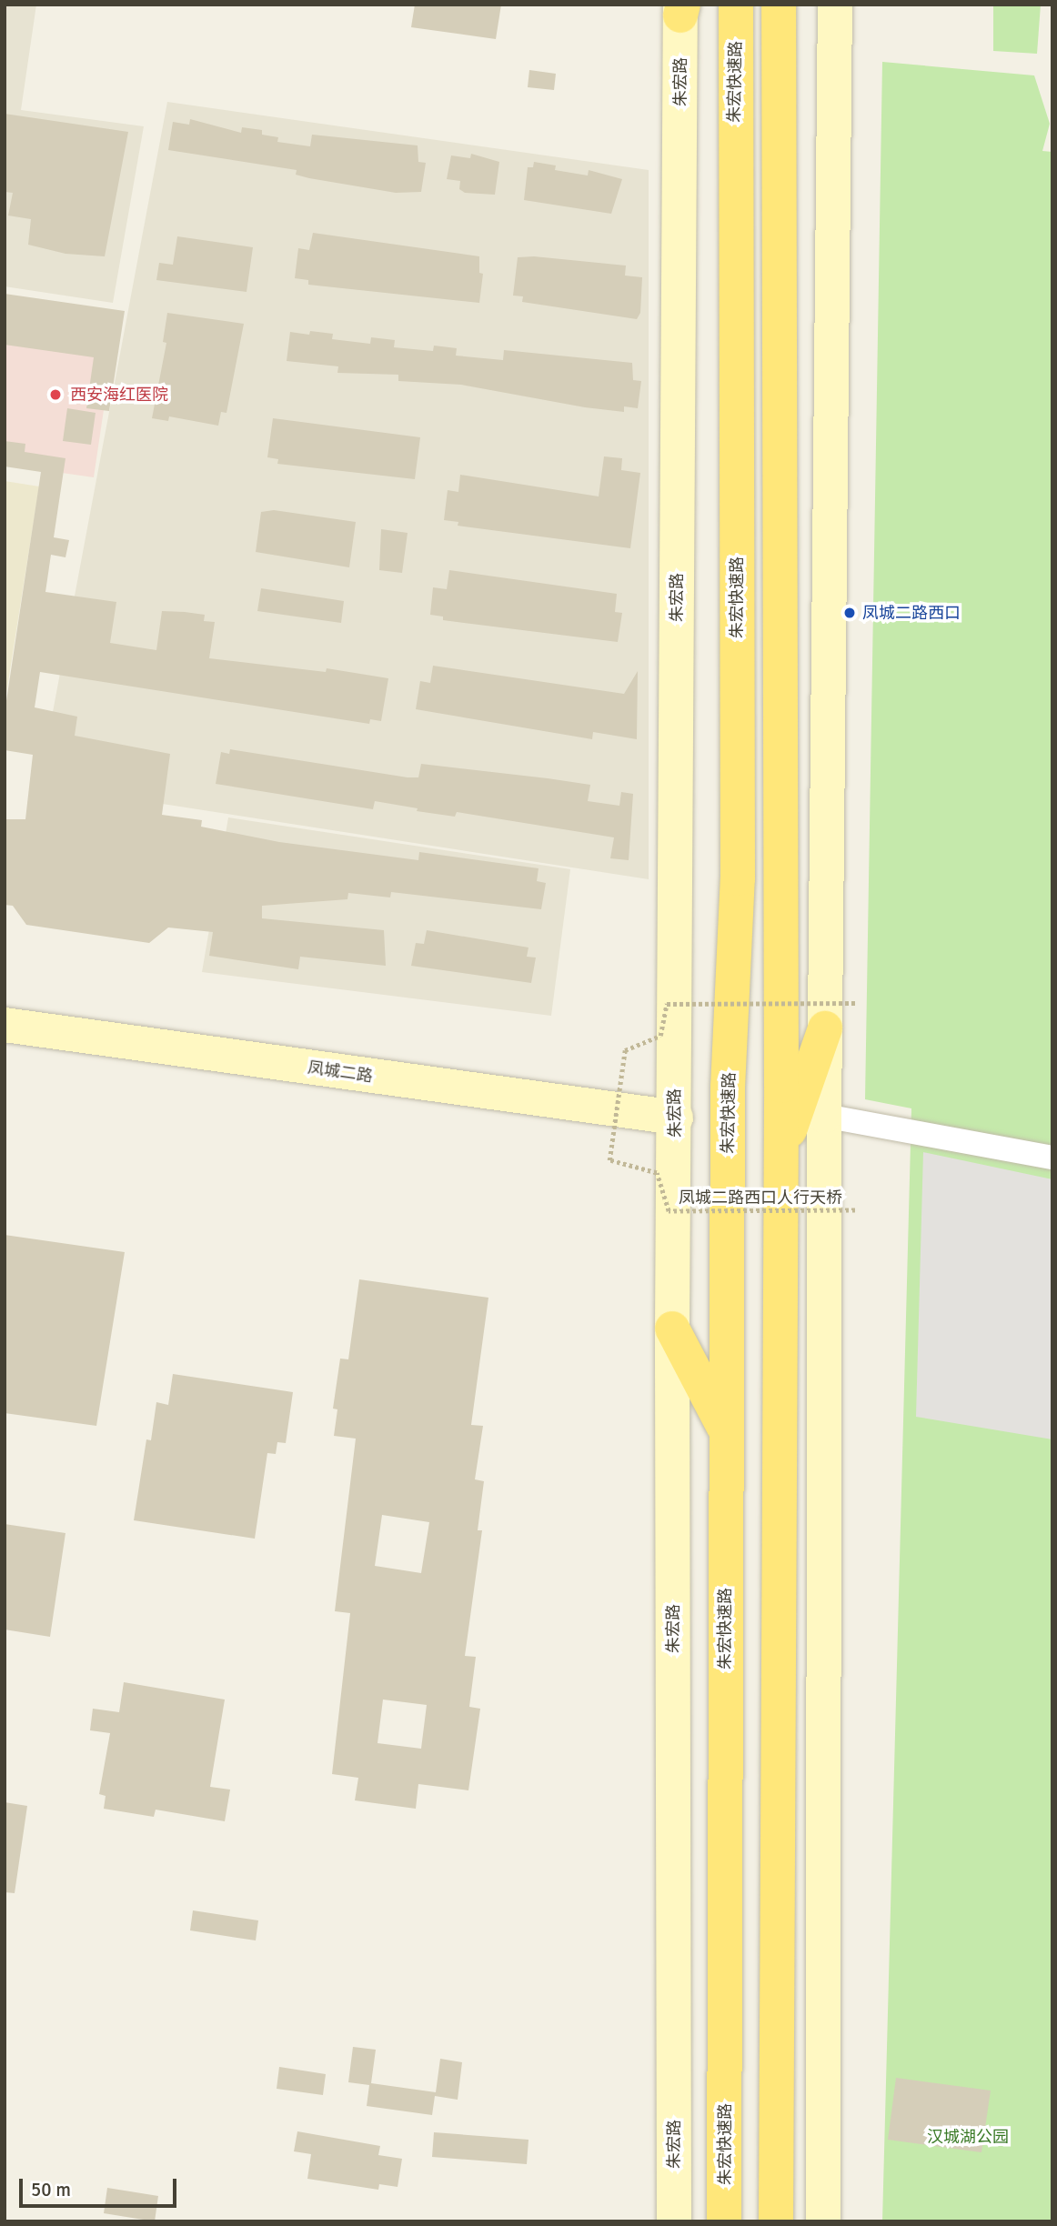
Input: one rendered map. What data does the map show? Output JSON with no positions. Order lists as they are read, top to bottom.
{
  "streets": {
    "highway": ["朱宏快速路"],
    "main road": ["朱宏路", "凤城二路"],
    "path": ["凤城二路西口人行天桥"]
  },
  "crossings": [
    ["朱宏路", "凤城二路"]
  ],
  "parks": ["汉城湖公园"],
  "places": ["西安海红医院", "凤城二路西口"],
  "scale_bar": "50 m"
}
